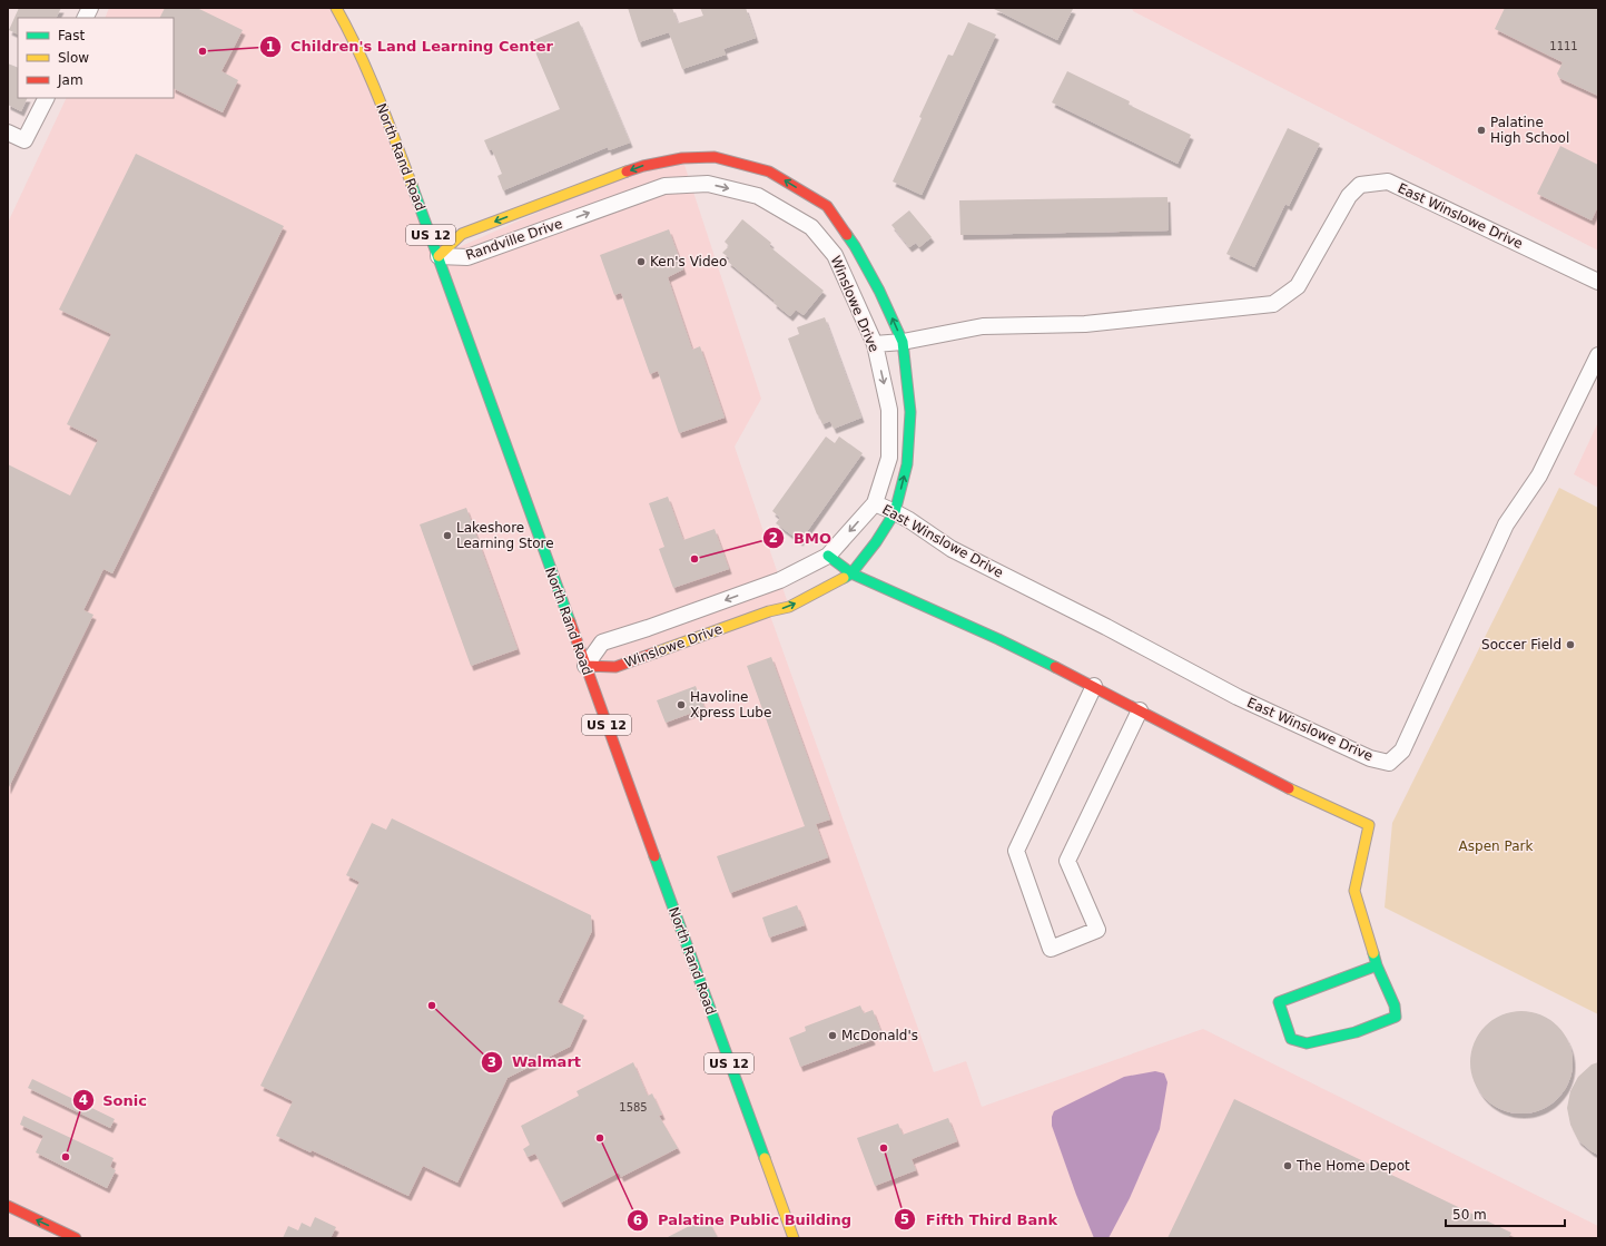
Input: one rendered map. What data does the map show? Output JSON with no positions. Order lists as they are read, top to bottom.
{
  "streets": {
    "street": [
      "North Rand Road",
      "East Winslowe Drive",
      "US 12",
      "Randville Drive",
      "Winslowe Drive"
    ]
  },
  "crossings": [
    ["North Rand Road", "Randville Drive"],
    ["North Rand Road", "Winslowe Drive"],
    ["East Winslowe Drive", "Winslowe Drive"],
    ["Randville Drive", "Winslowe Drive"]
  ],
  "parks": ["Aspen Park"],
  "places": [
    "Children's Land Learning Center",
    "Palatine High School",
    "Ken's Video",
    "Lakeshore Learning Store",
    "BMO",
    "Soccer Field",
    "Havoline Xpress Lube",
    "Walmart",
    "McDonald's",
    "Palatine Public Building",
    "Fifth Third Bank",
    "Sonic",
    "The Home Depot"
  ],
  "house_numbers": ["1111", "1585"],
  "legend": ["Fast", "Slow", "Jam"],
  "scale_bar": "50 m"
}
